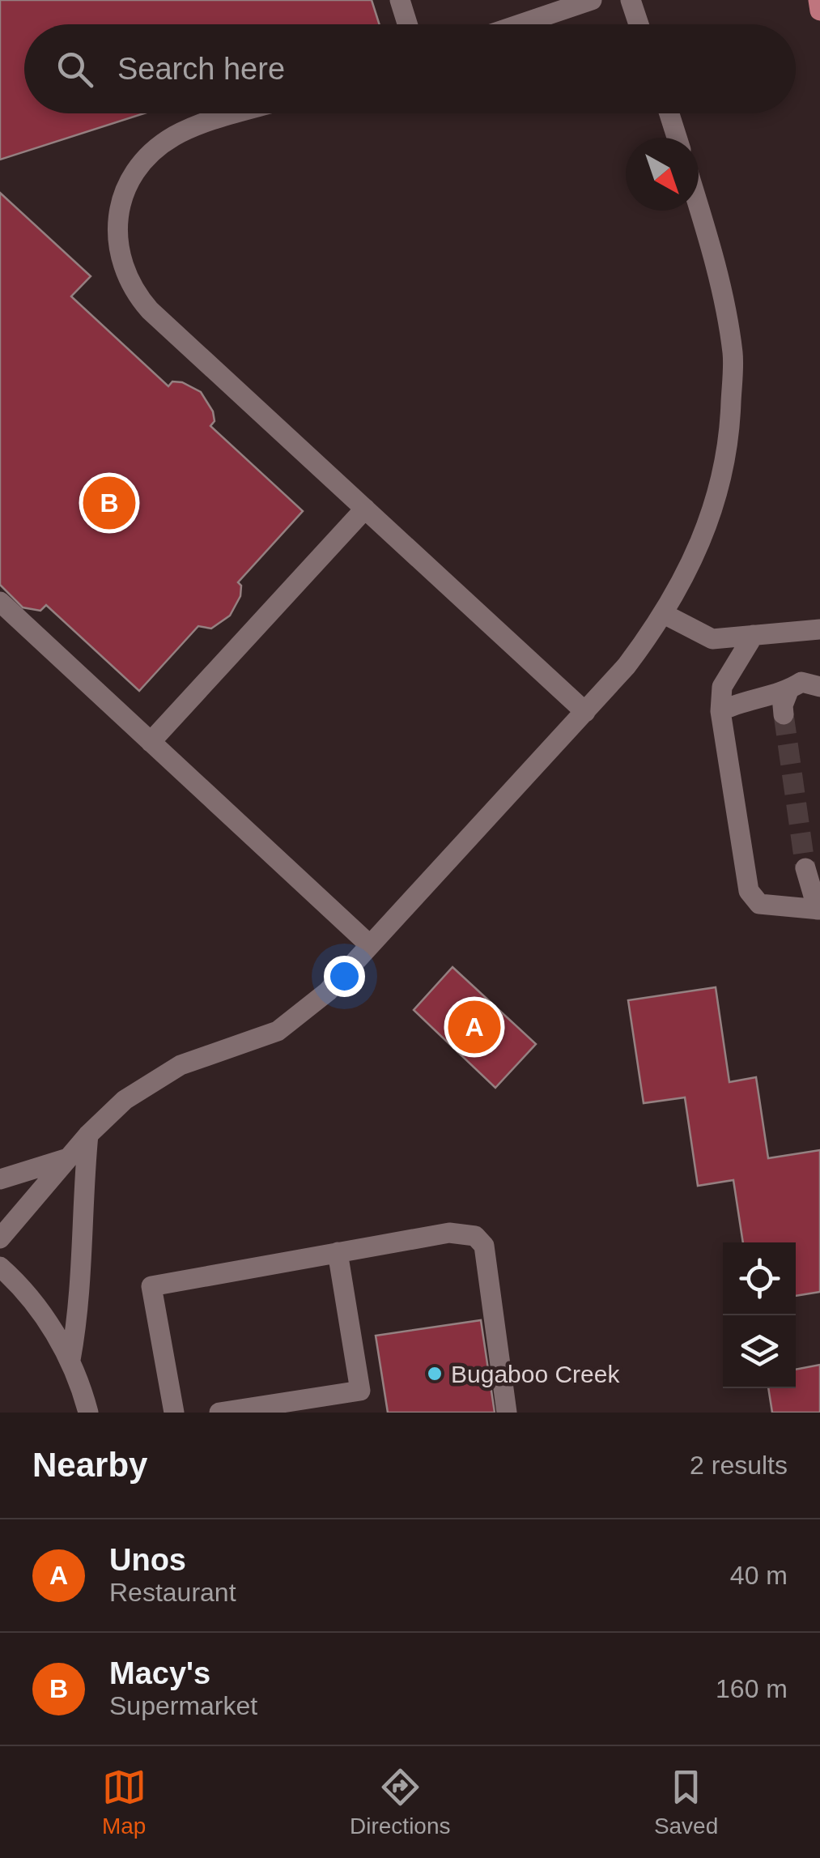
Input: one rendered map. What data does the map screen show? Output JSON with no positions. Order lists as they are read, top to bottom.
{
  "places": ["Bugaboo Creek"],
  "north": "bottom right",
  "page": {
    "search": "Search here",
    "pins": ["B", "A"],
    "heading": ["Nearby", "2 results"],
    "list": [
      {
        "mark": "A",
        "name": "Unos",
        "note": "Restaurant",
        "value": "40 m"
      },
      {
        "mark": "B",
        "name": "Macy's",
        "note": "Supermarket",
        "value": "160 m"
      }
    ],
    "nav": ["Map", "Directions", "Saved"]
  }
}
